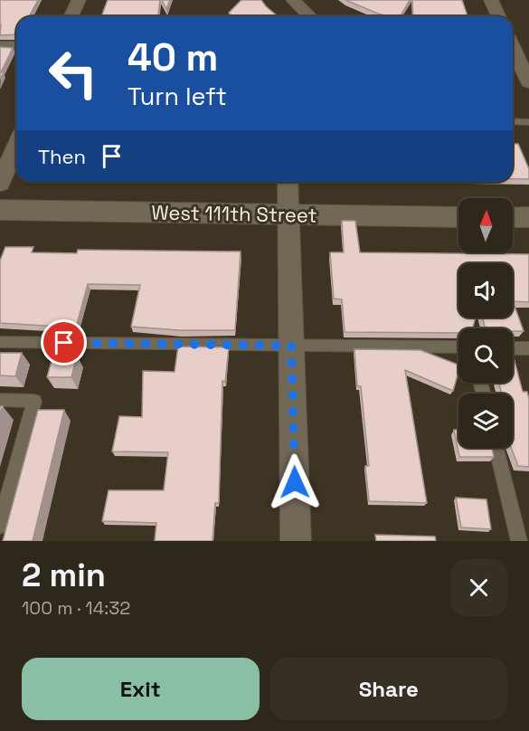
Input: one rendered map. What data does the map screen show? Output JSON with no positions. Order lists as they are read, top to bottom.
{
  "streets": {
    "main road": ["West 111th Street"]
  },
  "north": "top",
  "page": {
    "turn": ["40 m", "Turn left"],
    "then": "Then",
    "heading": ["2 min", "100 m · 14:32"],
    "buttons": ["Exit", "Share"]
  }
}
